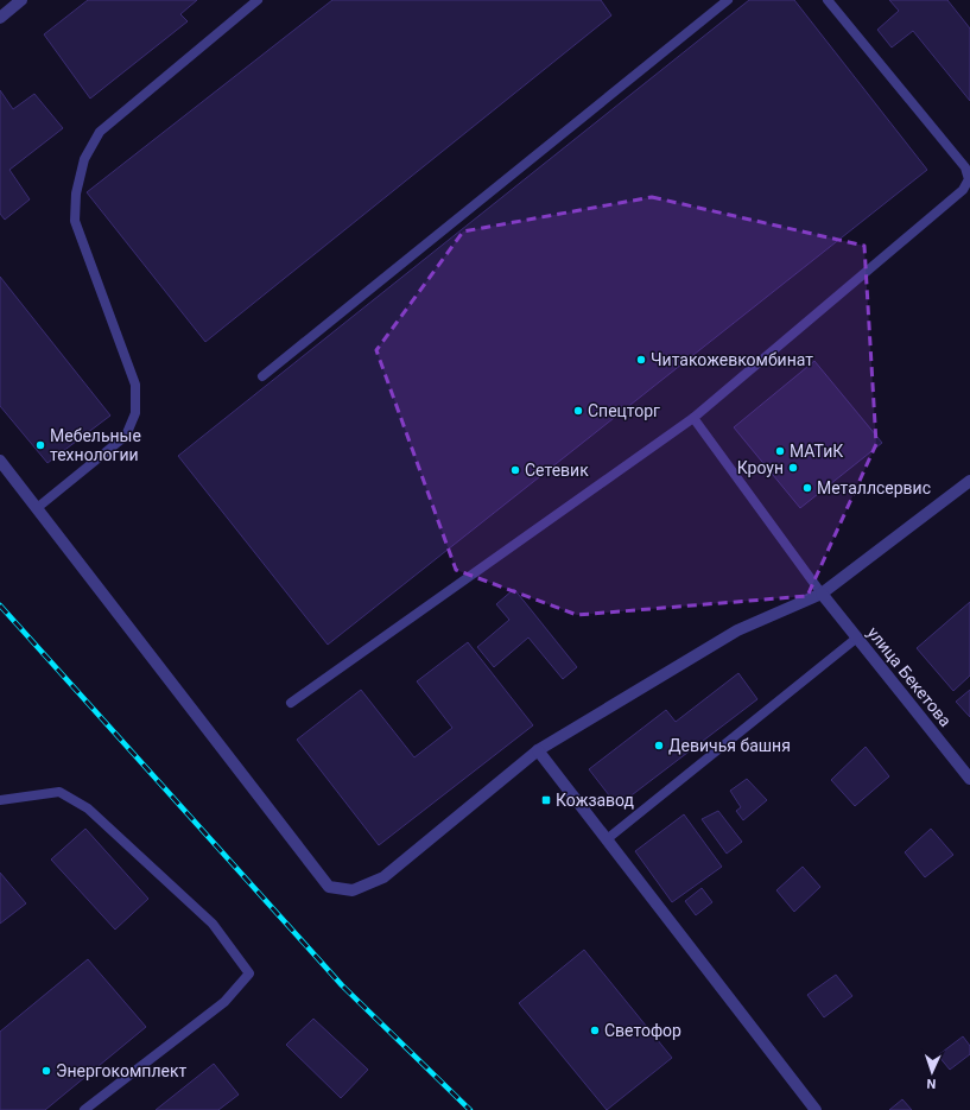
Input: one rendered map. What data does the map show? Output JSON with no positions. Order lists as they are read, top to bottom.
{
  "streets": {
    "street": ["улица Бекетова"]
  },
  "places": {
    "other": [
      "Читакожевкомбинат",
      "Спецторг",
      "Мебельные технологии",
      "МАТиК",
      "Кроун",
      "Сетевик",
      "Металлсервис",
      "Девичья башня",
      "Светофор",
      "Энергокомплект"
    ],
    "transit": ["Кожзавод"]
  },
  "north": "bottom"
}
